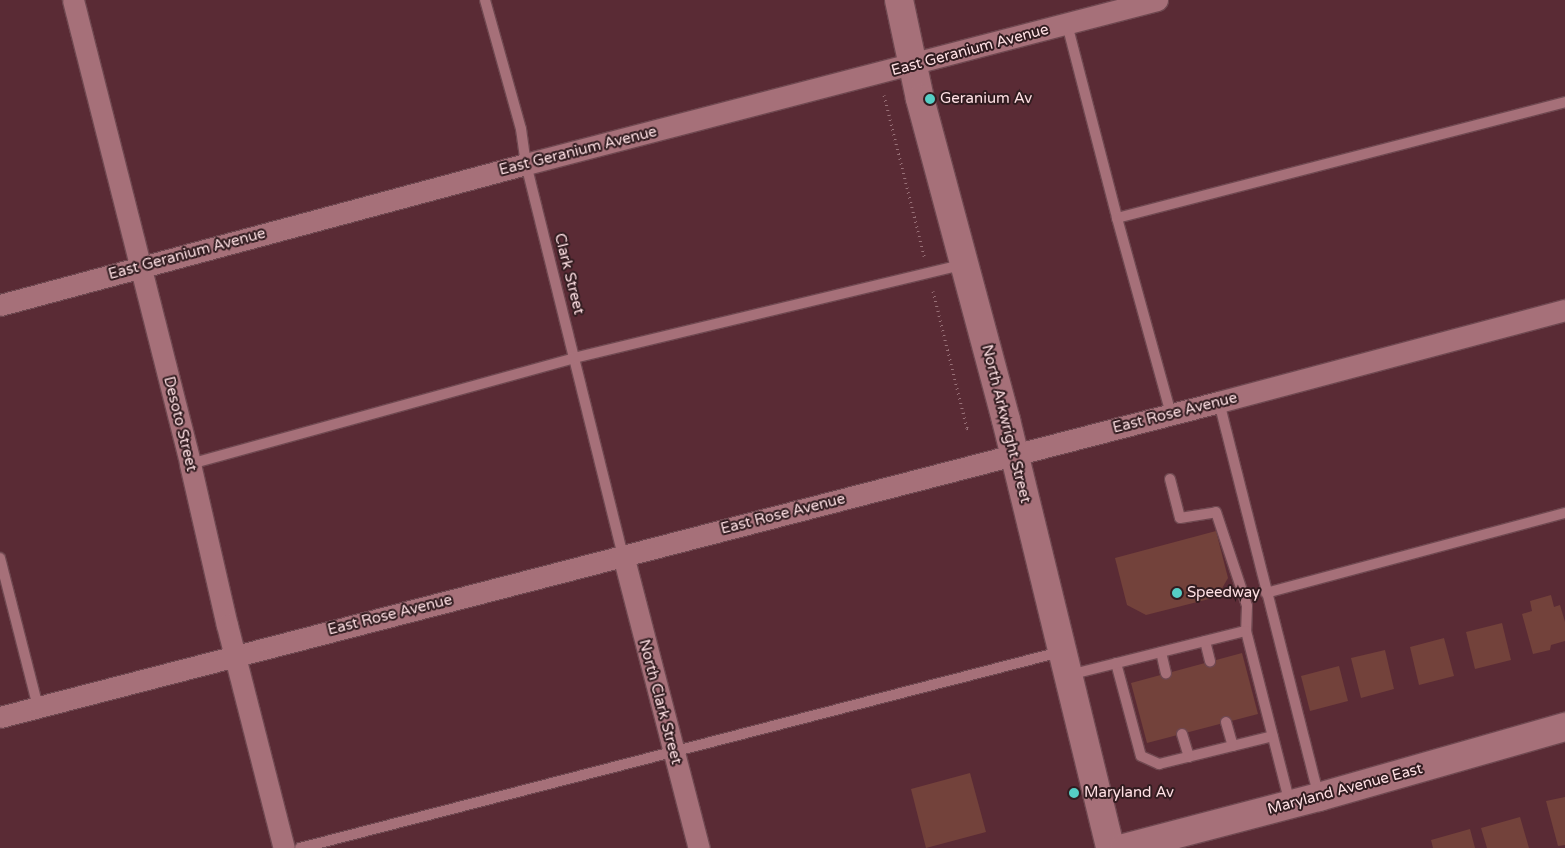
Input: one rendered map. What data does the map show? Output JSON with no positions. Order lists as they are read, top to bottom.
{
  "streets": {
    "street": [
      "East Geranium Avenue",
      "East Rose Avenue",
      "Desoto Street",
      "North Arkwright Street",
      "North Clark Street",
      "Maryland Avenue East"
    ],
    "lane": ["Clark Street"]
  },
  "crossings": [
    ["East Geranium Avenue", "Clark Street"],
    ["East Geranium Avenue", "Desoto Street"],
    ["East Geranium Avenue", "North Arkwright Street"],
    ["Clark Street", "East Rose Avenue"],
    ["Clark Street", "North Clark Street"],
    ["East Rose Avenue", "Desoto Street"],
    ["East Rose Avenue", "North Arkwright Street"],
    ["East Rose Avenue", "North Clark Street"]
  ],
  "places": ["Geranium Av", "Speedway", "Maryland Av"]
}
